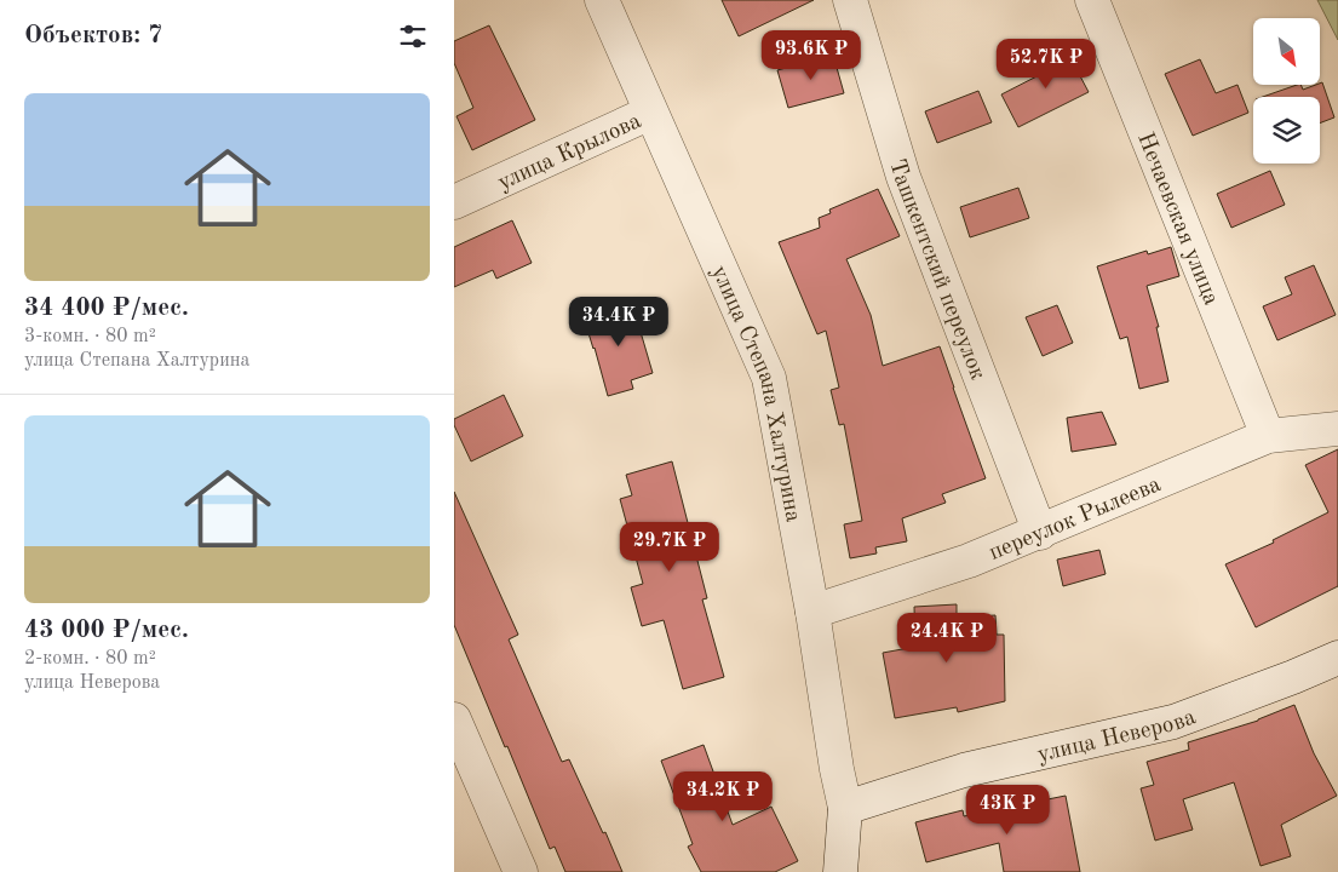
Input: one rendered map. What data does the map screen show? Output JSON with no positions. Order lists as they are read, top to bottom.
{
  "streets": {
    "street": [
      "улица Крылова",
      "Нечаевская улица",
      "Ташкентский переулок",
      "улица Степана Халтурина",
      "переулок Рылеева",
      "улица Неверова"
    ]
  },
  "crossings": [
    ["улица Крылова", "улица Степана Халтурина"],
    ["Нечаевская улица", "переулок Рылеева"],
    ["Ташкентский переулок", "переулок Рылеева"],
    ["улица Степана Халтурина", "переулок Рылеева"],
    ["улица Степана Халтурина", "улица Неверова"]
  ],
  "north": "bottom right",
  "page": {
    "heading": "Объектов: 7",
    "price": [
      "93.6K ₽",
      "52.7K ₽",
      "34.4K ₽",
      "29.7K ₽",
      "24.4K ₽",
      "34.2K ₽",
      "43K ₽"
    ],
    "list": [
      {
        "name": "34 400 ₽/мес.",
        "note": "3-комн. · 80 m² · улица Степана Халтурина"
      },
      {
        "name": "43 000 ₽/мес.",
        "note": "2-комн. · 80 m² · улица Неверова"
      }
    ]
  }
}
